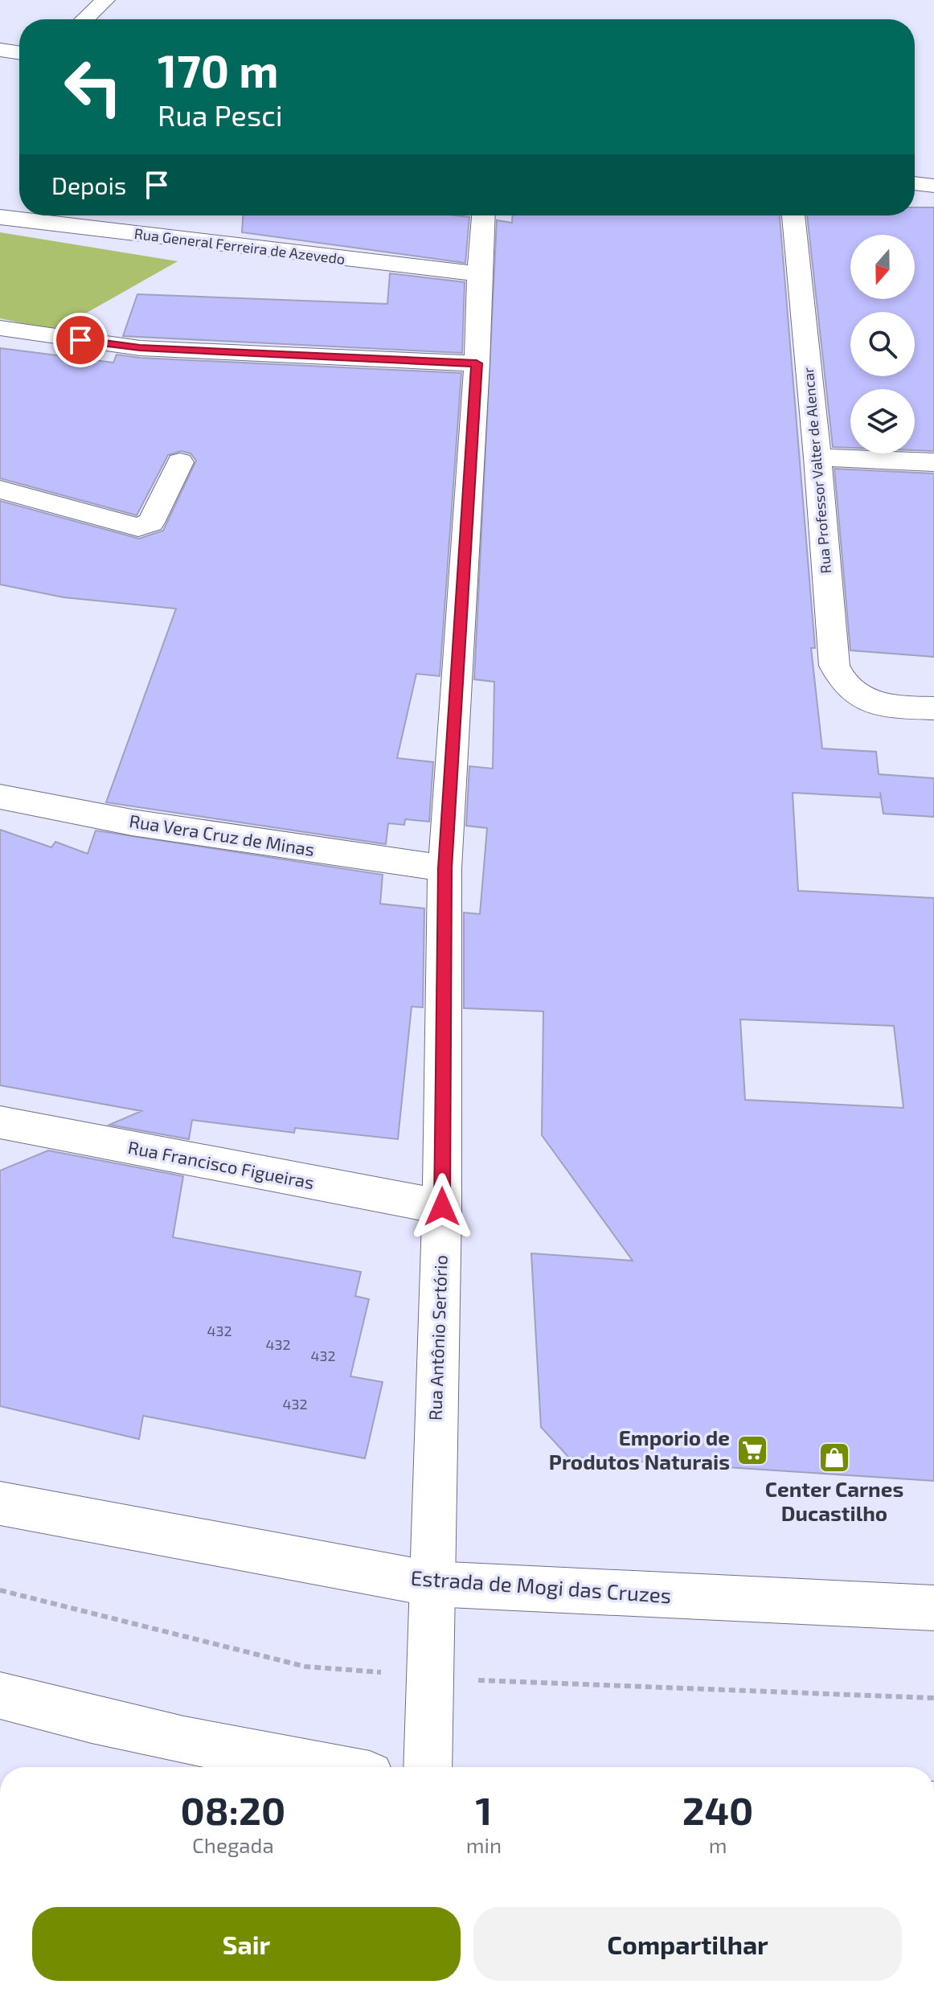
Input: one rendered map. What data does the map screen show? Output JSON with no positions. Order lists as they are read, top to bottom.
{
  "streets": {
    "street": [
      "Rua General Ferreira de Azevedo",
      "Rua Professor Valter de Alencar",
      "Rua Vera Cruz de Minas",
      "Rua Francisco Figueiras",
      "Rua Antônio Sertório",
      "Estrada de Mogi das Cruzes"
    ]
  },
  "crossings": [
    ["Rua General Ferreira de Azevedo", "Rua Antônio Sertório"],
    ["Rua Vera Cruz de Minas", "Rua Antônio Sertório"],
    ["Rua Francisco Figueiras", "Rua Antônio Sertório"],
    ["Rua Antônio Sertório", "Estrada de Mogi das Cruzes"]
  ],
  "places": {
    "supermarket": ["Emporio de Produtos Naturais"],
    "shop": ["Center Carnes Ducastilho"]
  },
  "house_numbers": [
    "432",
    "432",
    "432",
    "432"
  ],
  "north": "bottom",
  "page": {
    "turn": ["170 m", "Rua Pesci"],
    "then": "Depois",
    "eta": [
      "08:20",
      "Chegada",
      "1",
      "min",
      "240",
      "m"
    ],
    "buttons": ["Sair", "Compartilhar"]
  }
}
